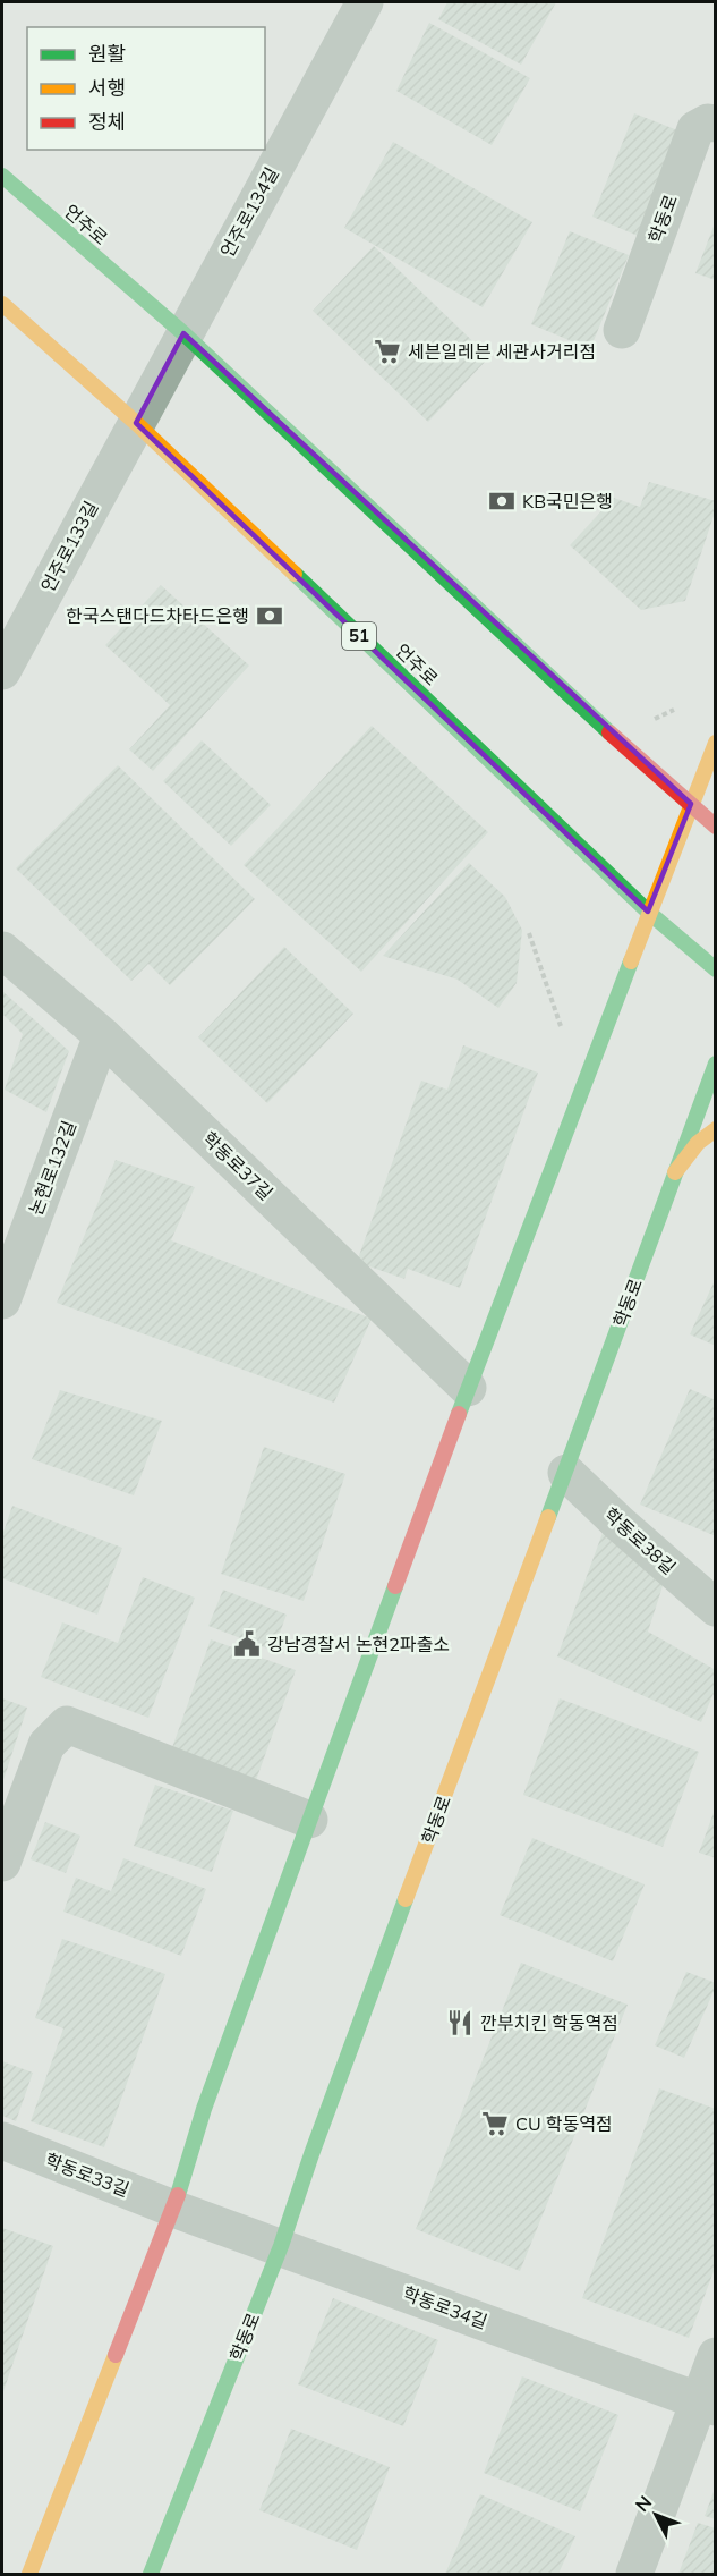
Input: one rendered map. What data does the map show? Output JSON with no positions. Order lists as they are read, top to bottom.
{
  "streets": {
    "main road": ["학동로", "언주로", "51"],
    "street": [
      "언주로134길",
      "언주로133길",
      "학동로37길",
      "논현로132길",
      "학동로38길",
      "학동로33길",
      "학동로34길"
    ]
  },
  "crossings": [
    ["언주로134길", "언주로"],
    ["언주로134길", "언주로133길"],
    ["학동로", "학동로38길"],
    ["학동로", "학동로34길"],
    ["언주로", "언주로133길"],
    ["학동로37길", "논현로132길"],
    ["학동로33길", "학동로34길"]
  ],
  "places": {
    "supermarket": ["세븐일레븐 세관사거리점", "CU 학동역점"],
    "bank": ["KB국민은행", "한국스탠다드차타드은행"],
    "public building": ["강남경찰서 논현2파출소"],
    "restaurant": ["깐부치킨 학동역점"]
  },
  "legend": ["원활", "서행", "정체"],
  "north": "top left"
}
